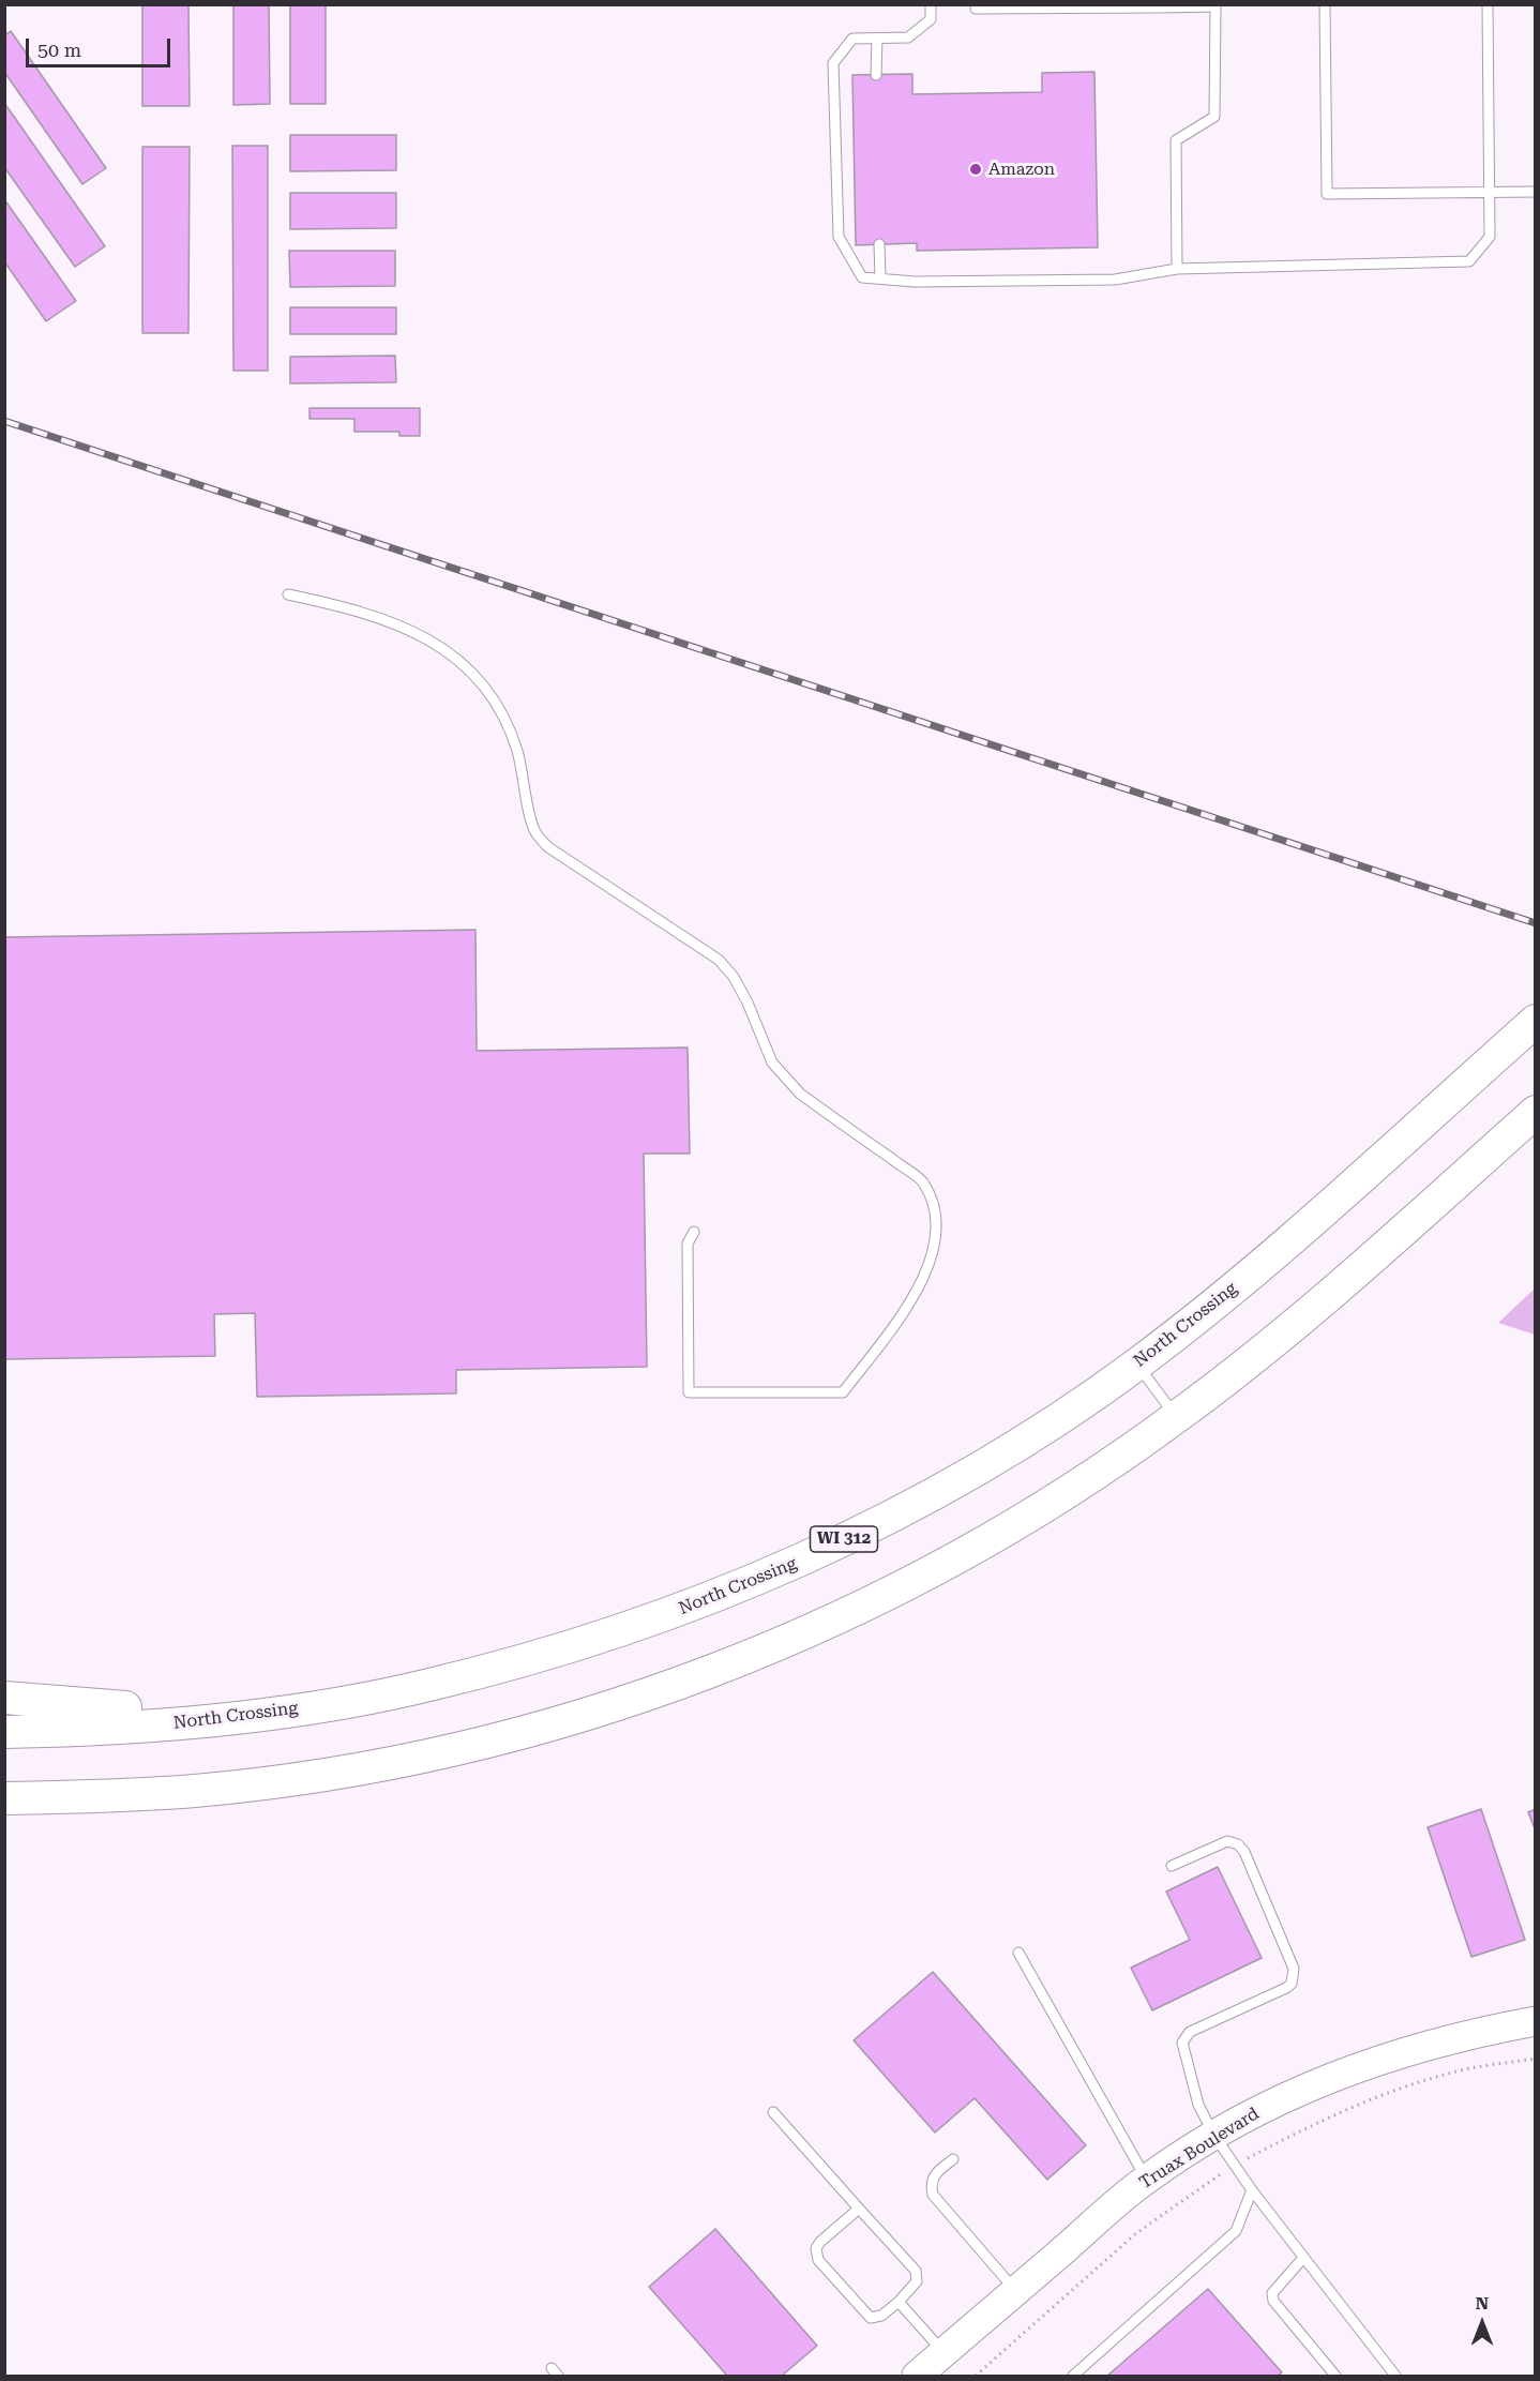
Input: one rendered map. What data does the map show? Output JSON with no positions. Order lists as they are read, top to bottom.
{
  "streets": {
    "main road": ["North Crossing", "WI 312", "Truax Boulevard"]
  },
  "places": ["Amazon"],
  "scale_bar": "50 m",
  "north": "top"
}
